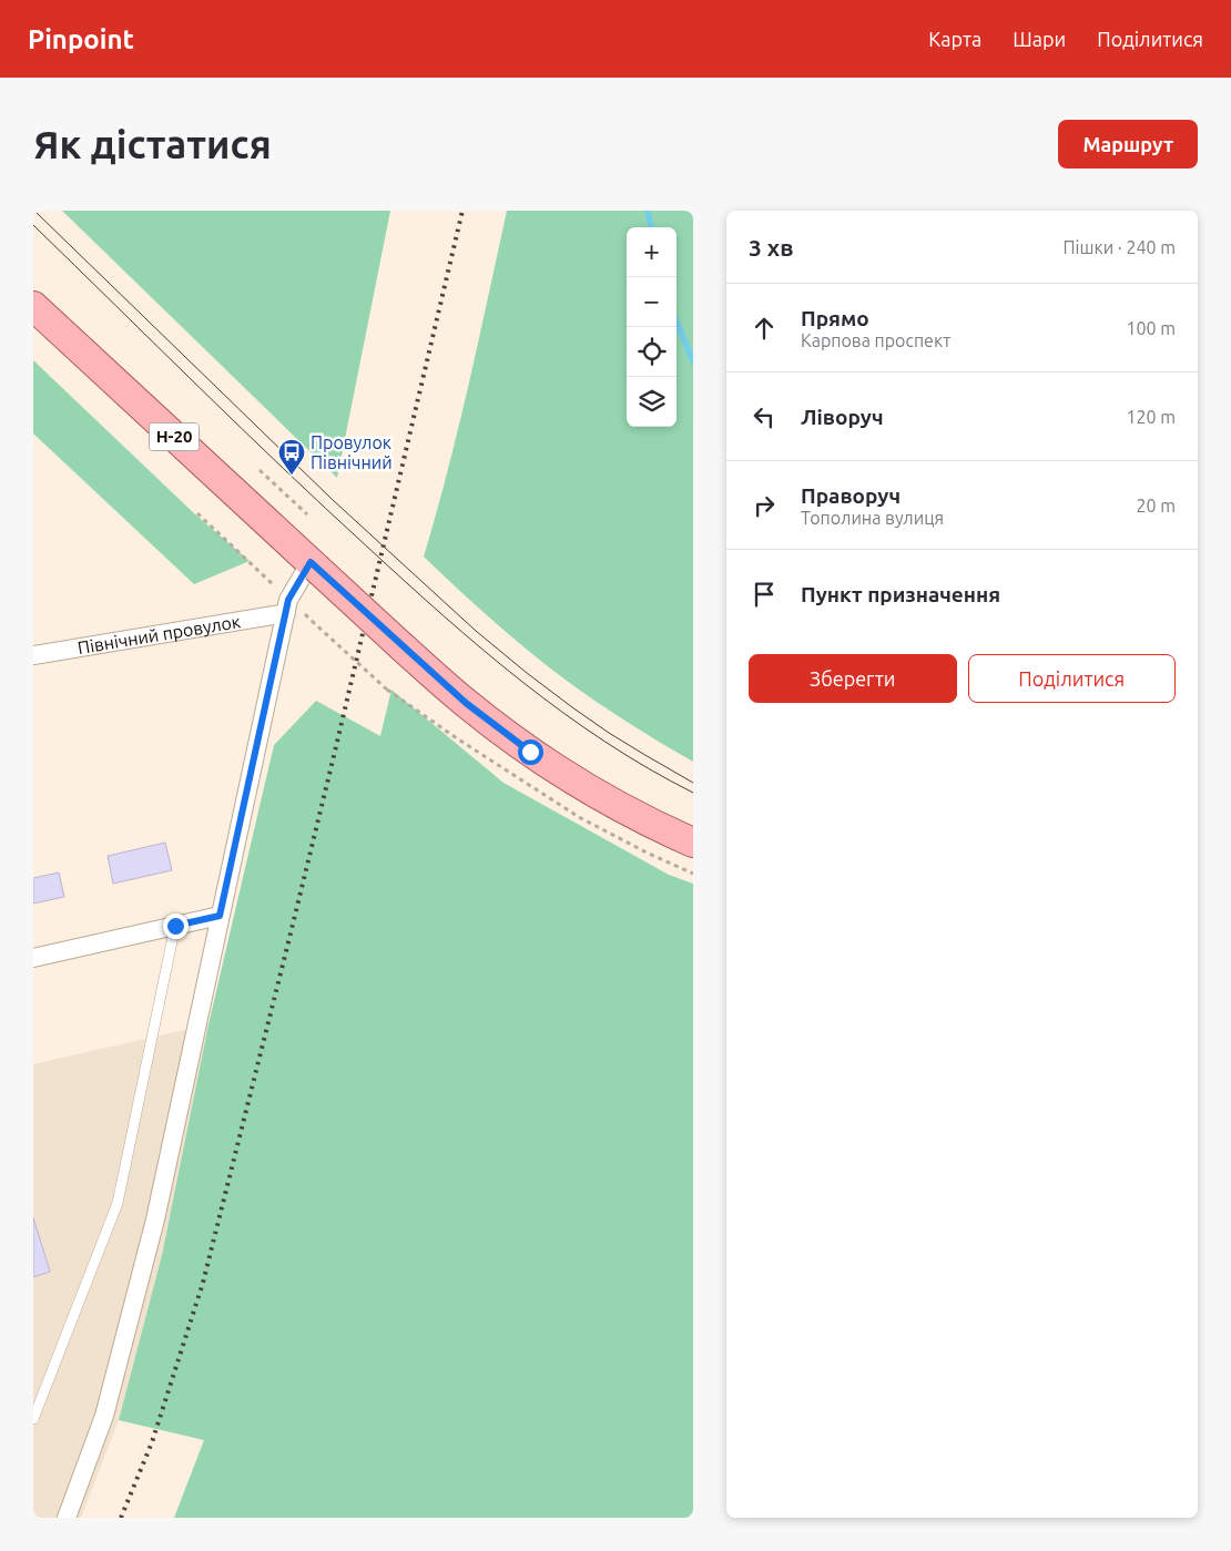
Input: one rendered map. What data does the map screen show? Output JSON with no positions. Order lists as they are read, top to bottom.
{
  "streets": {
    "main road": ["Н-20"],
    "street": ["Північний провулок"]
  },
  "places": {
    "bus stop": ["Провулок Північний"]
  },
  "page": {
    "header": "Pinpoint",
    "nav": ["Карта", "Шари", "Поділитися"],
    "buttons": [
      "Маршрут",
      ["Зберегти", "Поділитися"]
    ],
    "title": "Як дістатися",
    "heading": ["3 хв", "Пішки · 240 m"],
    "map_buttons": ["+", "−"],
    "list": [
      ["Прямо", "Карпова проспект", "100 m"],
      ["Ліворуч", "120 m"],
      ["Праворуч", "Тополина вулиця", "20 m"],
      "Пункт призначення"
    ]
  }
}
